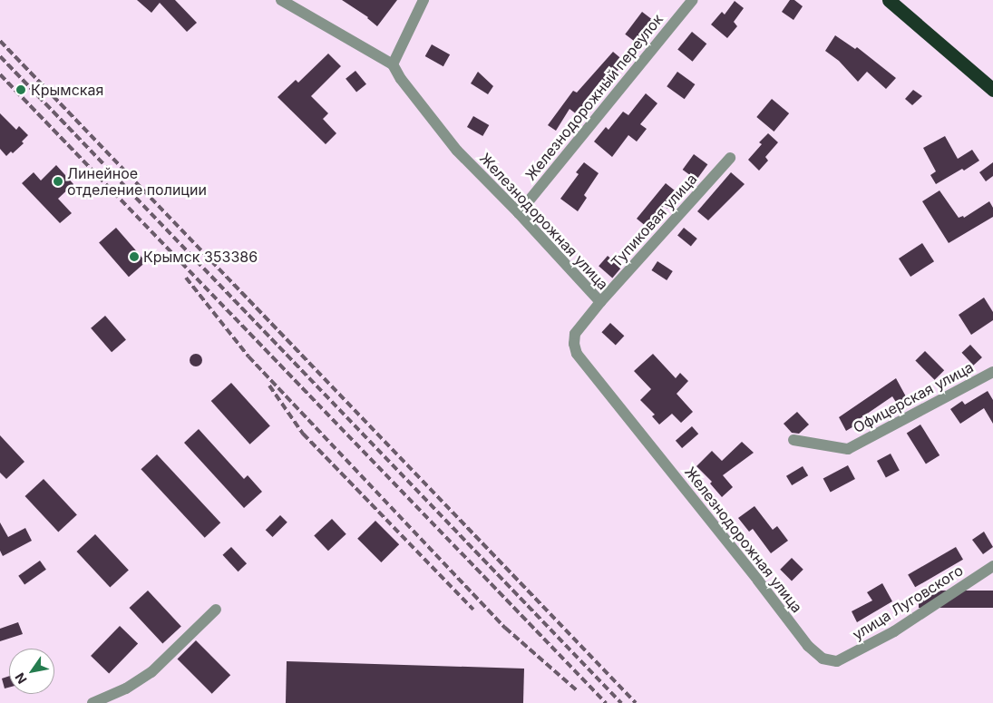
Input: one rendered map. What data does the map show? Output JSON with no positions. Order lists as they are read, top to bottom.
{
  "streets": {
    "street": [
      "Железнодорожный переулок",
      "Тупиковая улица",
      "Железнодорожная улица",
      "Офицерская улица",
      "улица Луговского"
    ]
  },
  "crossings": [
    ["Железнодорожный переулок", "Железнодорожная улица"],
    ["Тупиковая улица", "Железнодорожная улица"],
    ["Железнодорожная улица", "улица Луговского"]
  ],
  "places": ["Крымская", "Линейное отделение полиции", "Крымск 353386"],
  "north": "bottom left"
}
